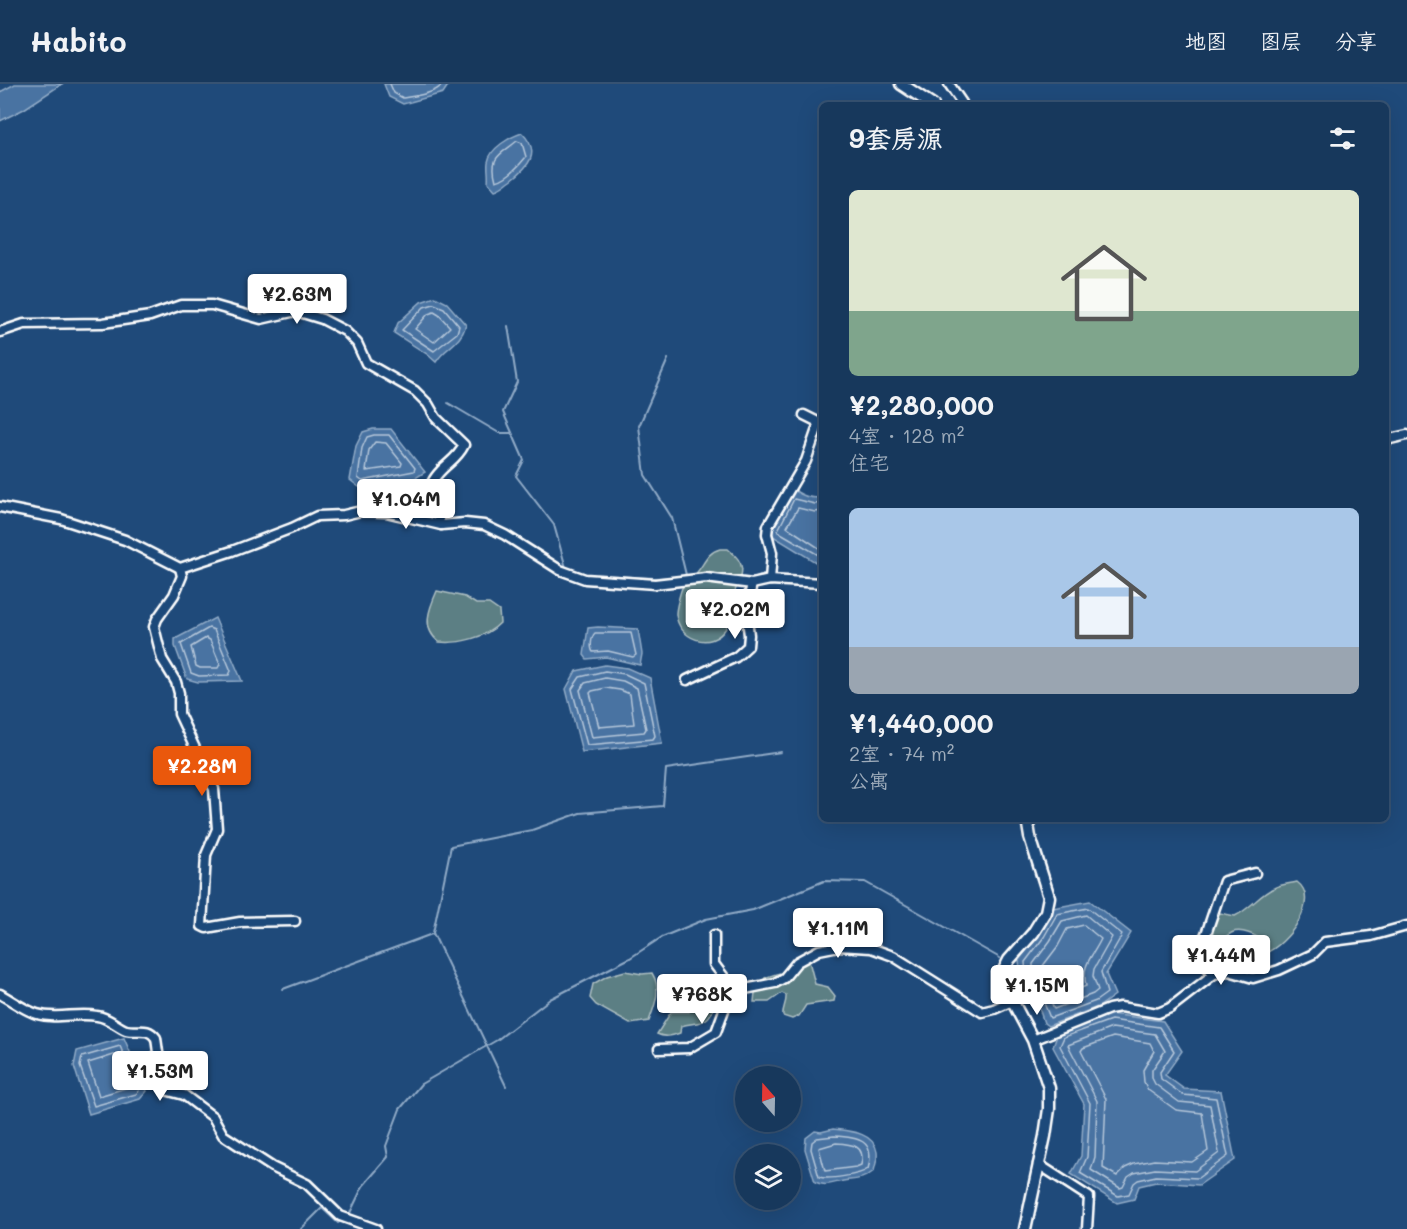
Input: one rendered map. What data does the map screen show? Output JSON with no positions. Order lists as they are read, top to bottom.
{
  "north": "top",
  "page": {
    "header": "Habito",
    "nav": ["地图", "图层", "分享"],
    "heading": "9套房源",
    "list": [
      {
        "name": "¥2,280,000",
        "note": "4室 · 128 m² · 住宅"
      },
      {
        "name": "¥1,440,000",
        "note": "2室 · 74 m² · 公寓"
      }
    ],
    "price": [
      "¥2.63M",
      "¥1.04M",
      "¥2.02M",
      "¥2.28M",
      "¥1.11M",
      "¥1.44M",
      "¥1.15M",
      "¥768K",
      "¥1.53M"
    ]
  }
}
